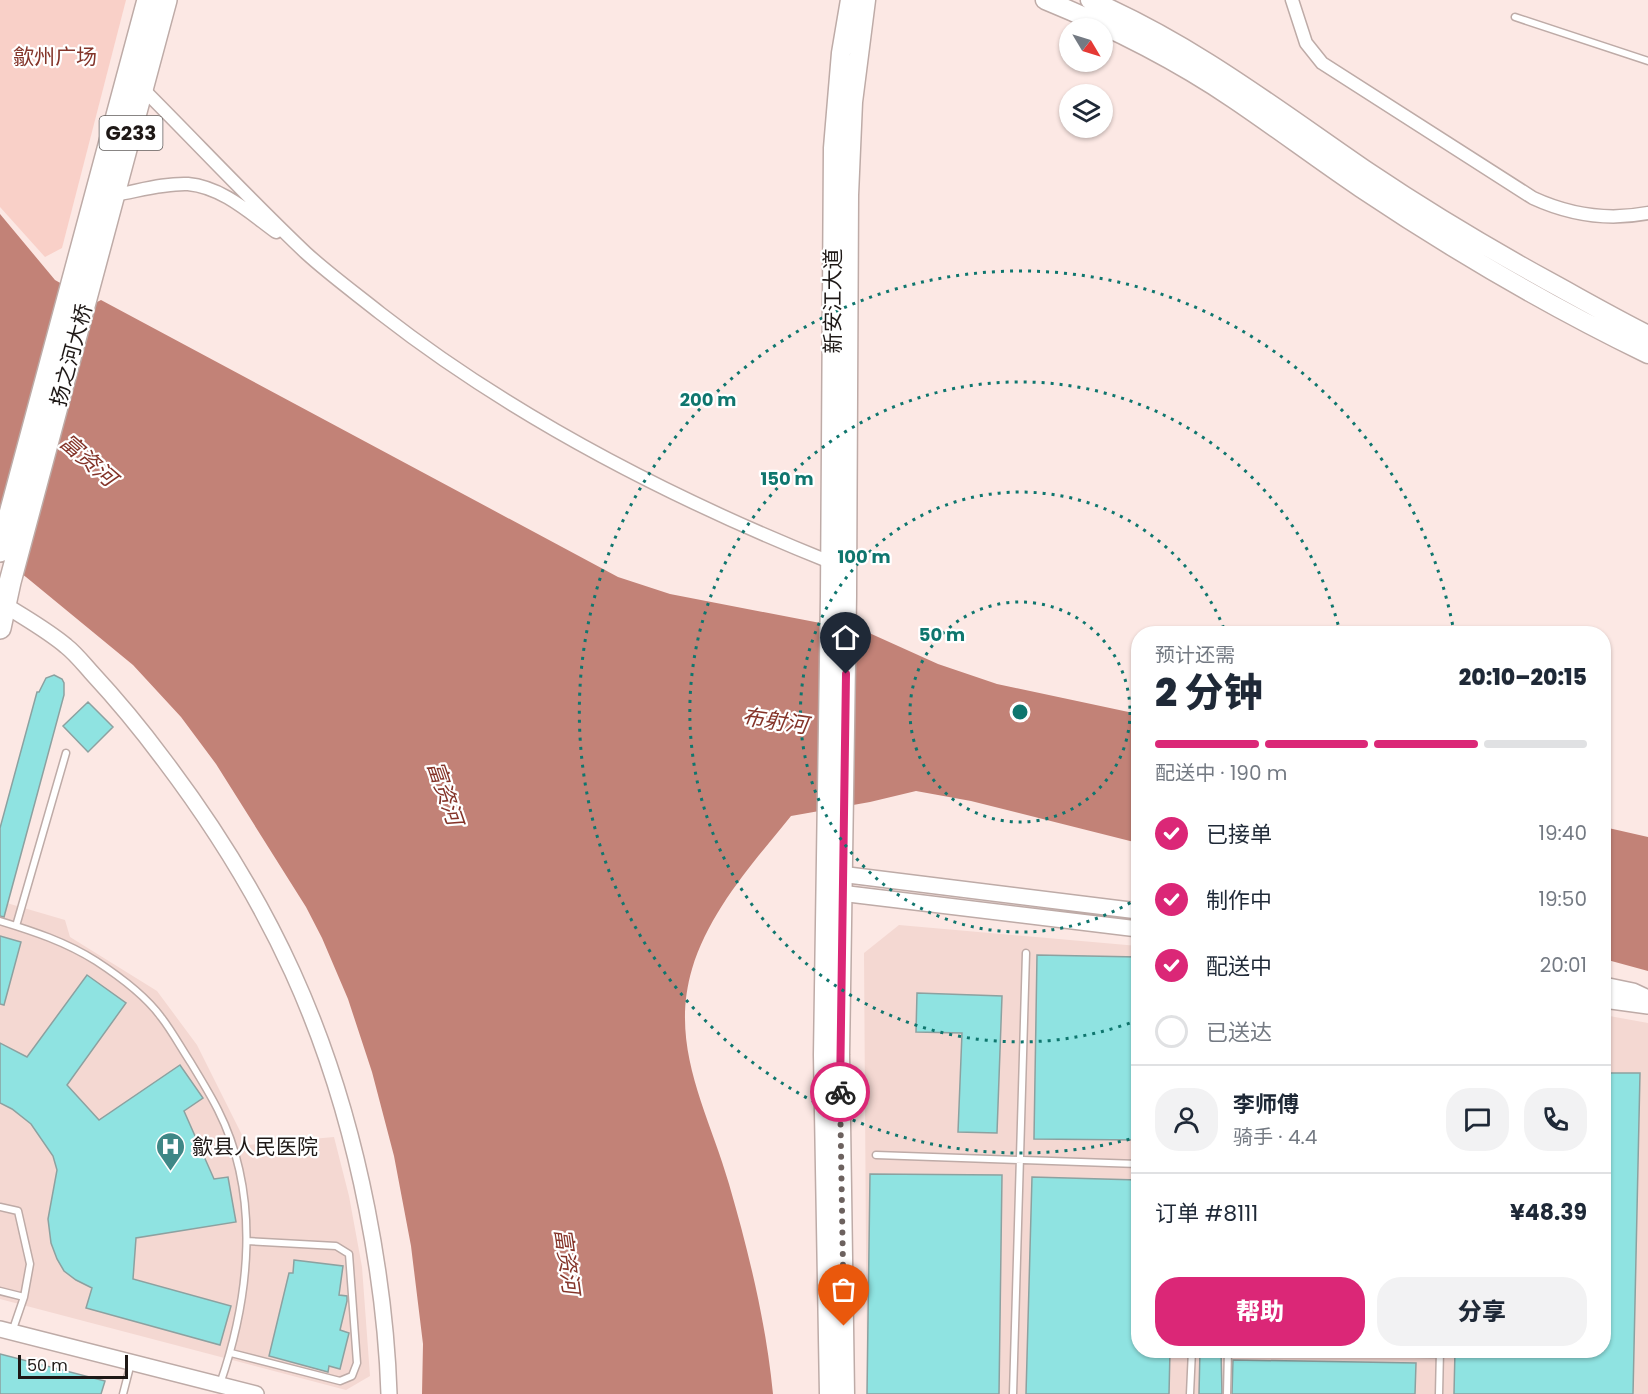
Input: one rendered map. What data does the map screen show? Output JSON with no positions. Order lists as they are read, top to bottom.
{
  "streets": {
    "highway": ["G233", "扬之河大桥"],
    "main road": ["新安江大道"]
  },
  "crossings": [
    ["G233", "扬之河大桥"]
  ],
  "water": ["富资河", "布射河"],
  "parks": ["歙州广场"],
  "places": {
    "hospital": ["歙县人民医院"]
  },
  "scale_bar": "50 m",
  "north": "bottom right",
  "page": {
    "heading": ["2 分钟", "预计还需", "20:10–20:15"],
    "panel": [
      "李师傅",
      "骑手 · 4.4",
      "订单 #8111",
      "¥48.39"
    ],
    "bar": "配送中 · 190 m",
    "list": [
      ["已接单", "19:40"],
      ["制作中", "19:50"],
      ["配送中", "20:01"],
      "已送达"
    ],
    "buttons": ["帮助", "分享"],
    "scale": "50 m"
  },
  "rings": [
    "200 m",
    "150 m",
    "100 m",
    "50 m"
  ]
}
